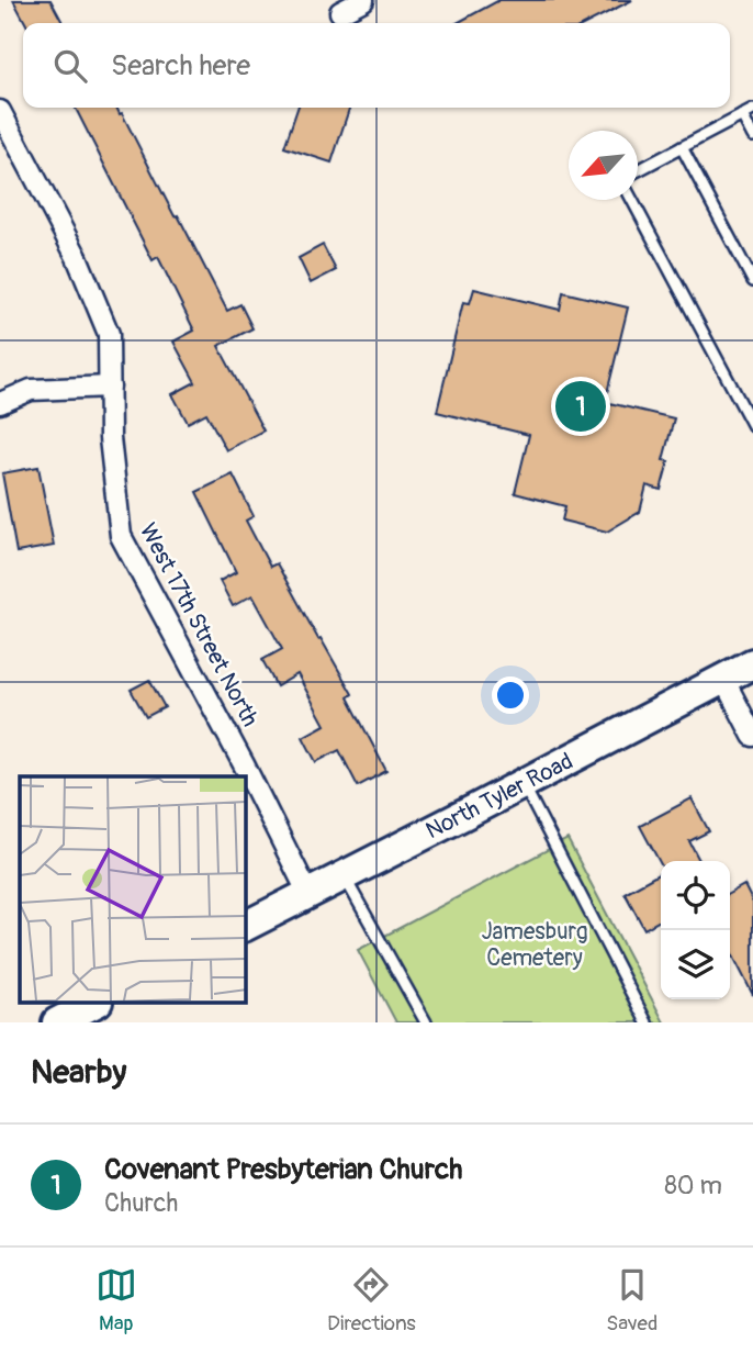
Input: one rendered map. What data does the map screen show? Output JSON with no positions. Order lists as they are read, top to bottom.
{
  "streets": {
    "main road": ["North Tyler Road"],
    "street": ["West 17th Street North"]
  },
  "crossings": [
    ["West 17th Street North", "North Tyler Road"]
  ],
  "parks": ["Jamesburg Cemetery"],
  "north": "bottom left",
  "page": {
    "search": "Search here",
    "pins": "1",
    "heading": "Nearby",
    "list": [
      {
        "mark": "1",
        "name": "Covenant Presbyterian Church",
        "note": "Church",
        "value": "80 m"
      }
    ],
    "nav": ["Map", "Directions", "Saved"]
  }
}
